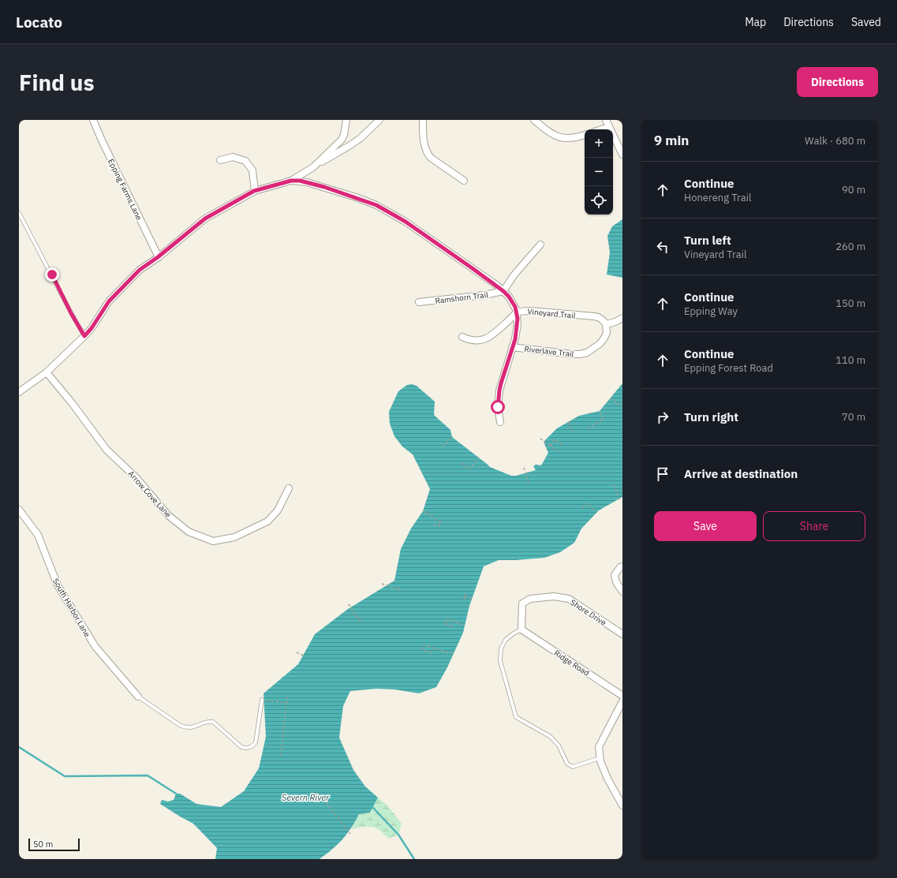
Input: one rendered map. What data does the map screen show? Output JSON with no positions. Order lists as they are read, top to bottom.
{
  "streets": {
    "street": [
      "Epping Farms Lane",
      "Ramshorn Trail",
      "Vineyard Trail",
      "Riverlave Trail",
      "Arrow Cove Lane",
      "South Harbor Lane",
      "Shore Drive",
      "Ridge Road"
    ]
  },
  "crossings": [
    ["Ramshorn Trail", "Vineyard Trail"],
    ["Vineyard Trail", "Riverlave Trail"],
    ["Shore Drive", "Ridge Road"]
  ],
  "water": ["Severn River"],
  "scale_bar": "50 m",
  "page": {
    "header": "Locato",
    "nav": ["Map", "Directions", "Saved"],
    "buttons": [
      "Directions",
      ["Save", "Share"]
    ],
    "title": "Find us",
    "heading": ["9 min", "Walk · 680 m"],
    "map_buttons": ["+", "−"],
    "list": [
      ["Continue", "Honereng Trail", "90 m"],
      ["Turn left", "Vineyard Trail", "260 m"],
      ["Continue", "Epping Way", "150 m"],
      ["Continue", "Epping Forest Road", "110 m"],
      ["Turn right", "70 m"],
      "Arrive at destination"
    ],
    "scale": "50 m"
  }
}
